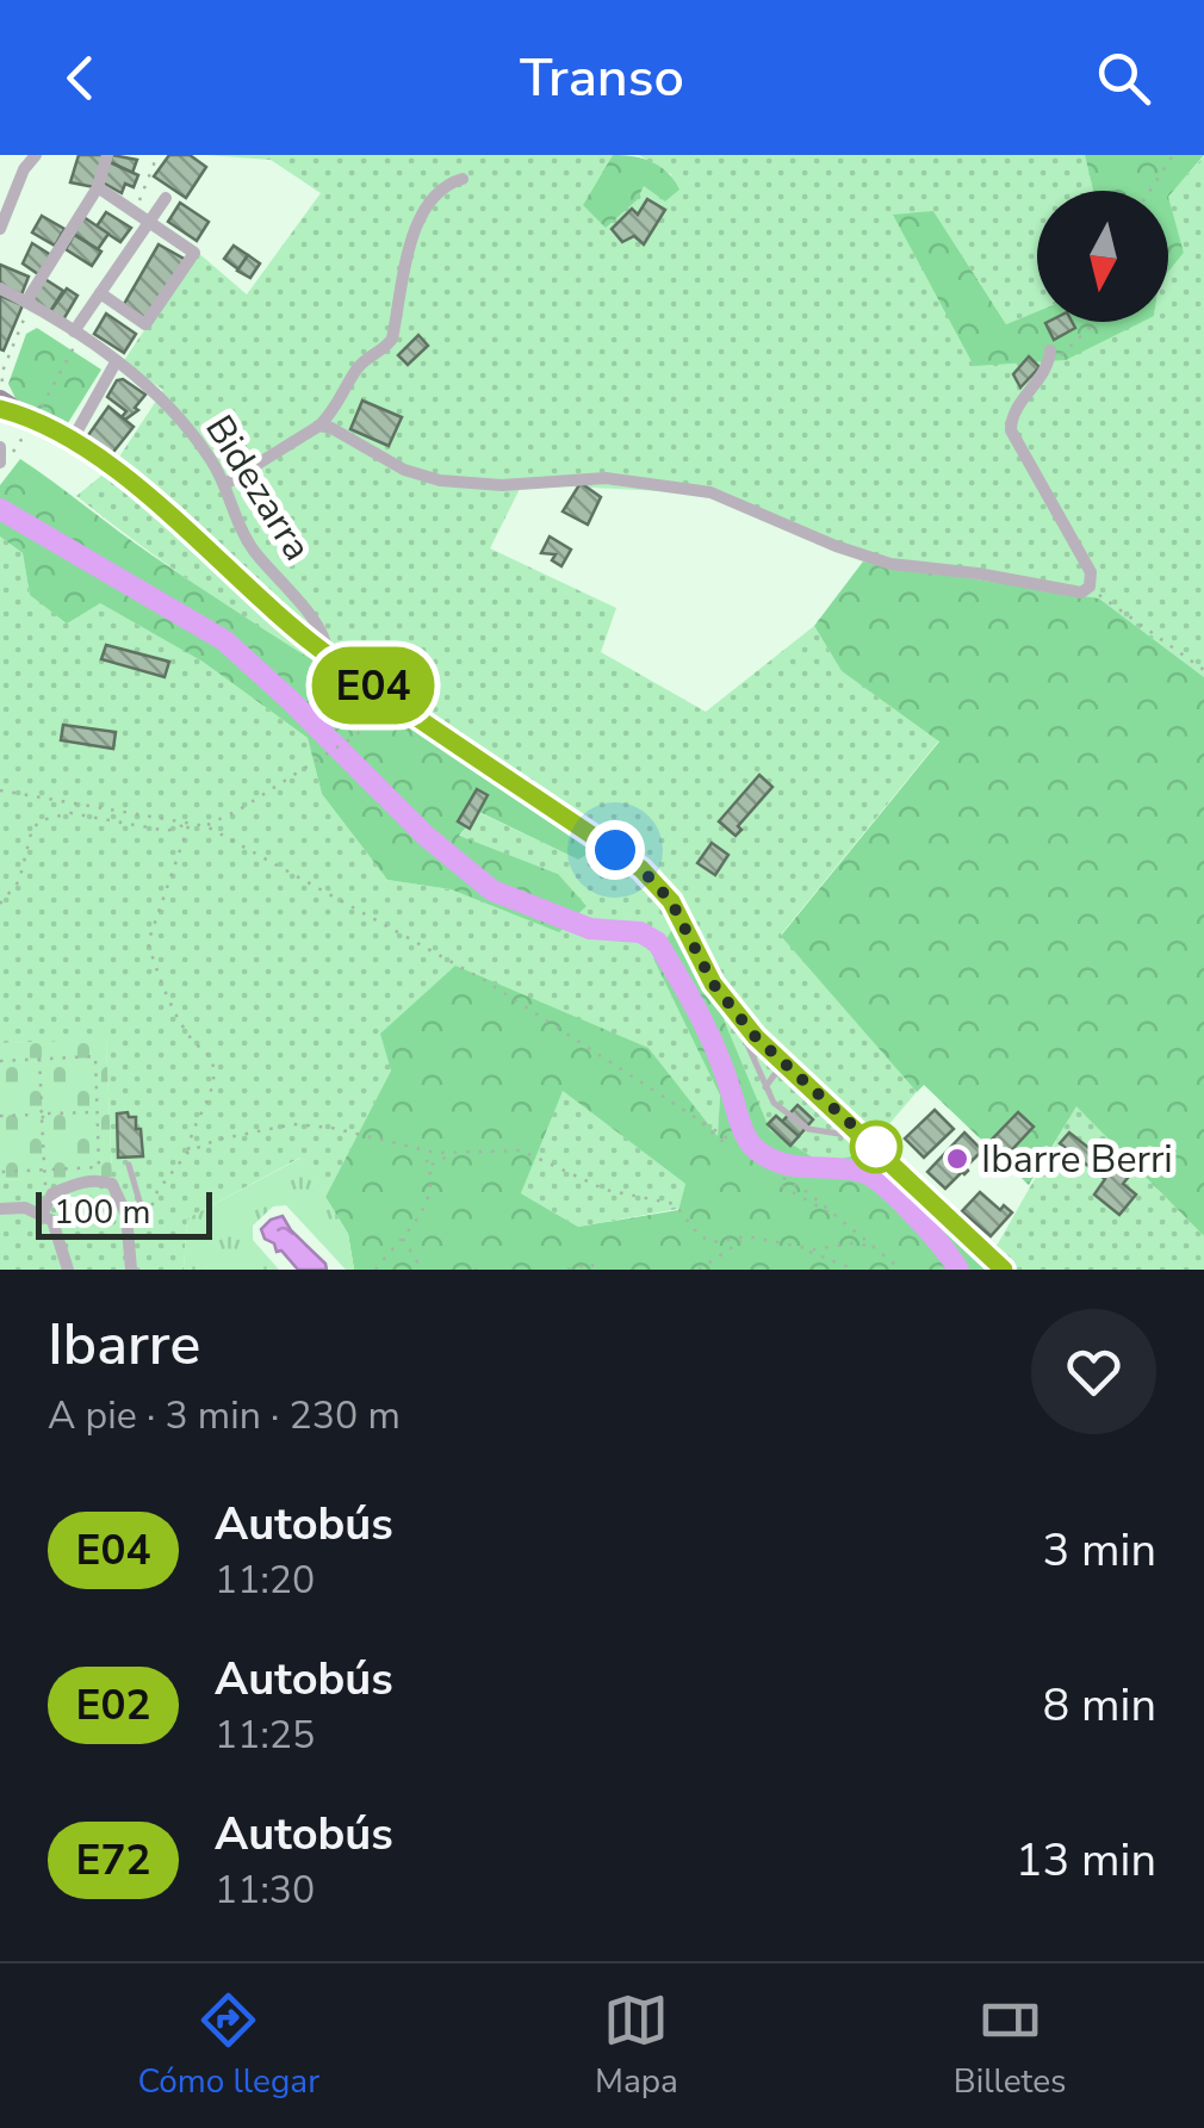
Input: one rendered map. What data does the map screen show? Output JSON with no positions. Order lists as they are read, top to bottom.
{
  "streets": {
    "street": ["Bidezarra"]
  },
  "places": ["Ibarre Berri"],
  "lines": ["bus line E04"],
  "scale_bar": "100 m",
  "north": "bottom",
  "page": {
    "header": "Transo",
    "on_map": "E04",
    "scale": "100 m",
    "heading": ["Ibarre", "A pie · 3 min · 230 m"],
    "list": [
      {
        "mark": "E04",
        "name": "Autobús",
        "note": "11:20",
        "value": "3 min"
      },
      {
        "mark": "E02",
        "name": "Autobús",
        "note": "11:25",
        "value": "8 min"
      },
      {
        "mark": "E72",
        "name": "Autobús",
        "note": "11:30",
        "value": "13 min"
      }
    ],
    "tabs": ["Cómo llegar", "Mapa", "Billetes"]
  }
}
